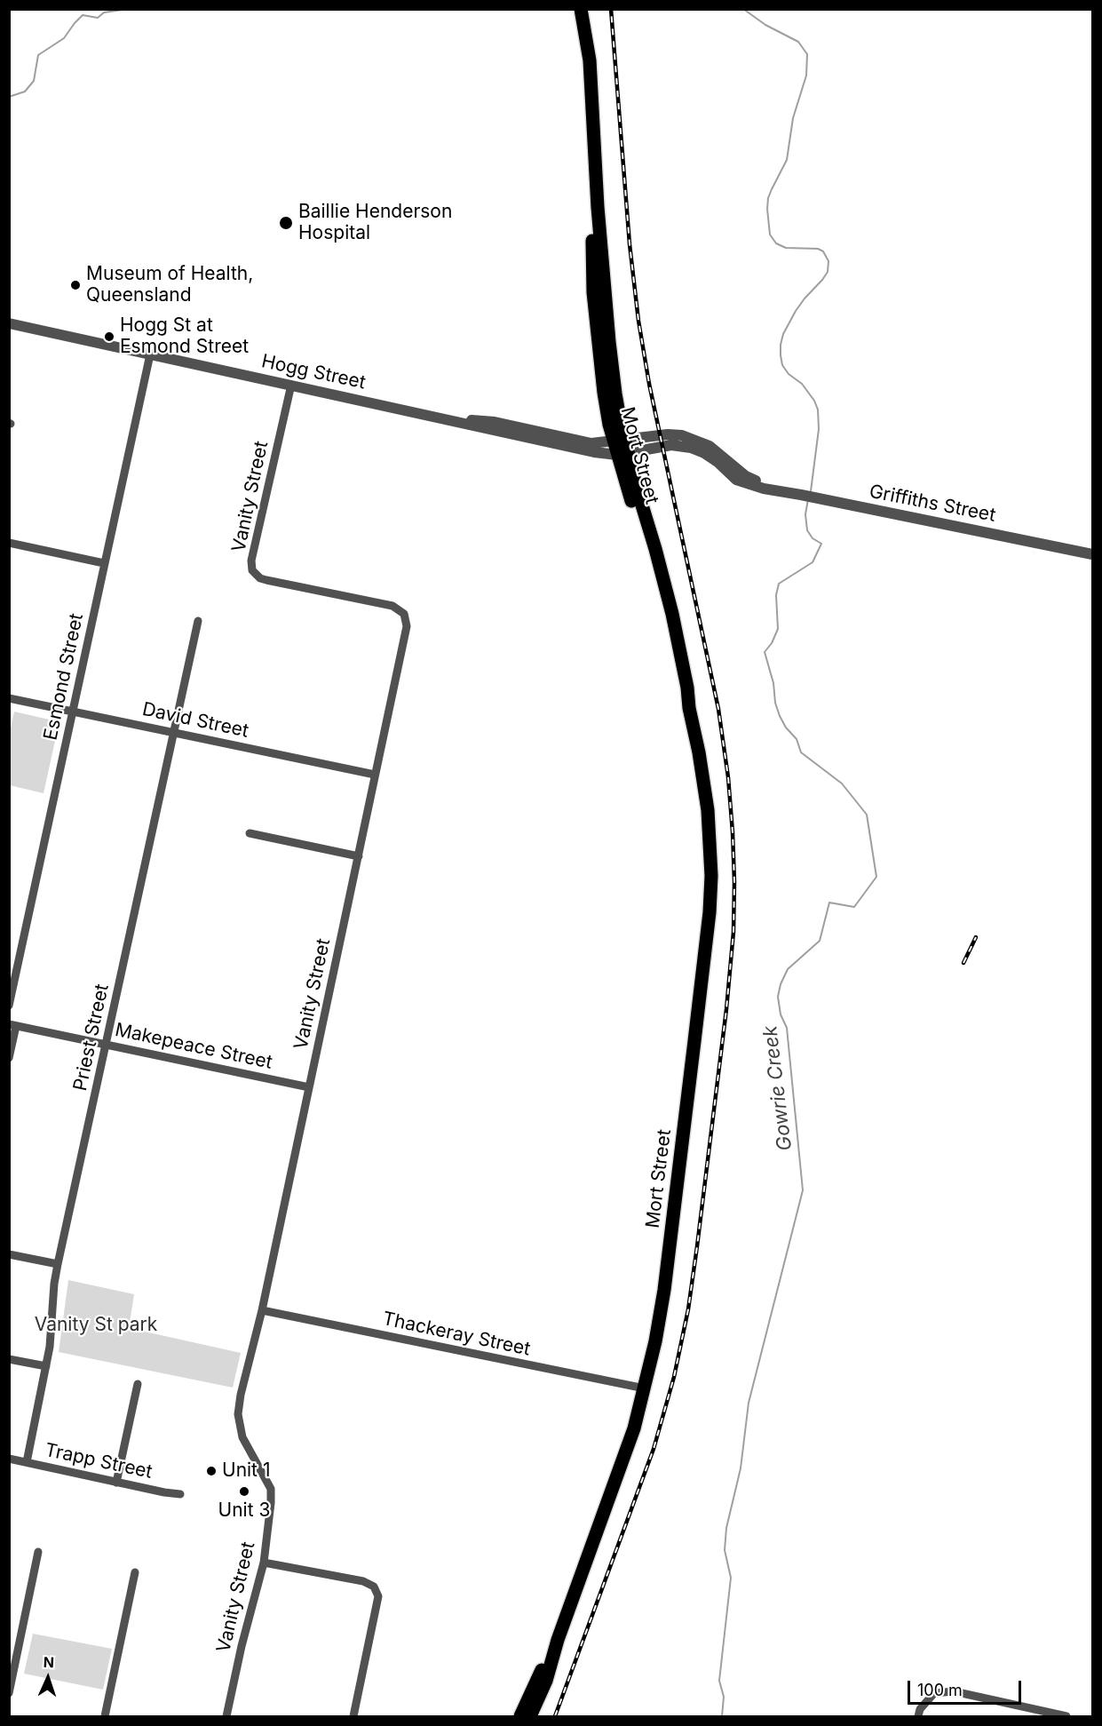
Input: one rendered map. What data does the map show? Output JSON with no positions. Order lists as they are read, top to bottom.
{
  "streets": {
    "main road": ["Mort Street"],
    "street": [
      "Hogg Street",
      "Vanity Street",
      "Griffiths Street",
      "Esmond Street",
      "David Street",
      "Priest Street",
      "Makepeace Street",
      "Thackeray Street",
      "Trapp Street"
    ]
  },
  "crossings": [
    ["Hogg Street", "Mort Street"],
    ["Hogg Street", "Vanity Street"],
    ["Hogg Street", "Griffiths Street"],
    ["Hogg Street", "Esmond Street"],
    ["Mort Street", "Griffiths Street"],
    ["Mort Street", "Thackeray Street"],
    ["Vanity Street", "David Street"],
    ["Vanity Street", "Makepeace Street"],
    ["Vanity Street", "Thackeray Street"],
    ["Esmond Street", "David Street"],
    ["David Street", "Priest Street"],
    ["Priest Street", "Makepeace Street"],
    ["Priest Street", "Trapp Street"]
  ],
  "water": ["Gowrie Creek"],
  "parks": ["Vanity St park"],
  "places": [
    "Baillie Henderson Hospital",
    "Museum of Health, Queensland",
    "Hogg St at Esmond Street",
    "Unit 1",
    "Unit 3"
  ],
  "scale_bar": "100 m",
  "north": "top"
}
